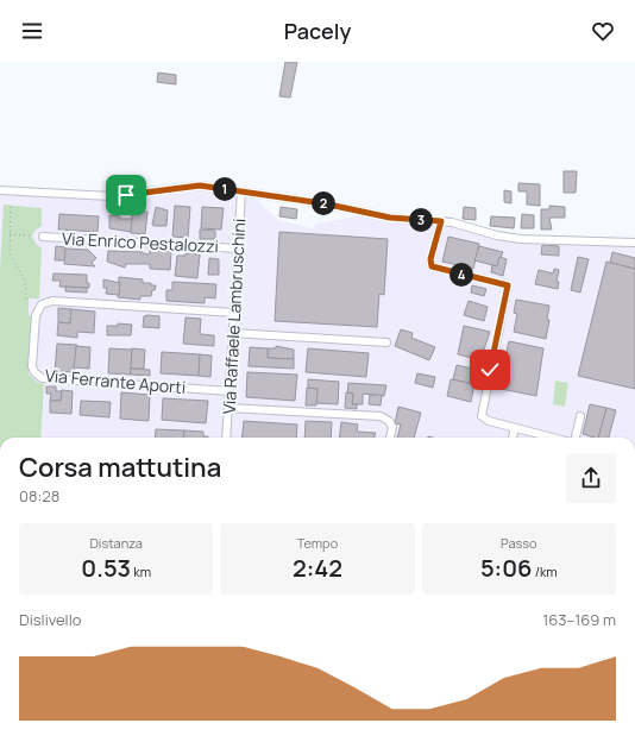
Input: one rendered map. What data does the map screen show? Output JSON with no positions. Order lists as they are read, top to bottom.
{
  "streets": {
    "street": ["Via Enrico Pestalozzi", "Via Raffaele Lambruschini", "Via Ferrante Aporti"]
  },
  "crossings": [
    ["Via Enrico Pestalozzi", "Via Raffaele Lambruschini"],
    ["Via Raffaele Lambruschini", "Via Ferrante Aporti"]
  ],
  "page": {
    "header": "Pacely",
    "pins": [
      "1",
      "2",
      "3",
      "4"
    ],
    "heading": ["Corsa mattutina", "08:28"],
    "stats": [
      ["Distanza", "0.53 km"],
      ["Tempo", "2:42"],
      ["Passo", "5:06 /km"]
    ],
    "chart": ["Dislivello", "163–169 m"]
  }
}
